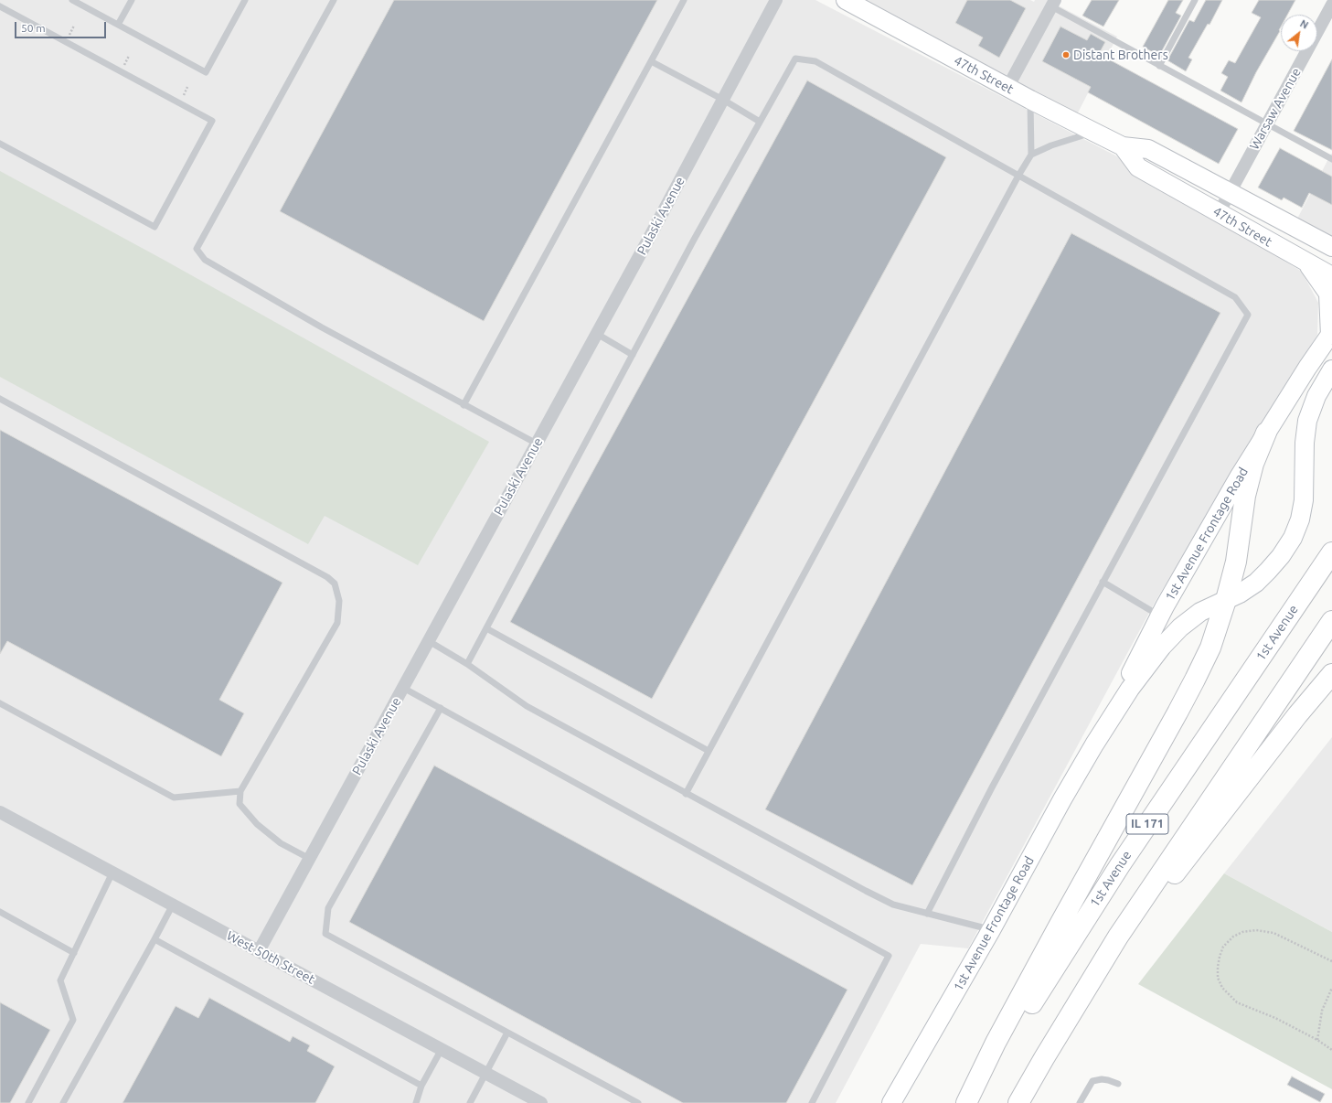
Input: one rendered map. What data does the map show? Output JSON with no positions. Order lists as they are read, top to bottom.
{
  "streets": {
    "main road": ["1st Avenue", "IL 171"],
    "street": [
      "47th Street",
      "Warsaw Avenue",
      "Pulaski Avenue",
      "1st Avenue Frontage Road",
      "West 50th Street"
    ]
  },
  "crossings": [
    ["47th Street", "Warsaw Avenue"],
    ["Pulaski Avenue", "West 50th Street"]
  ],
  "places": ["Distant Brothers"],
  "scale_bar": "50 m",
  "north": "top right"
}
